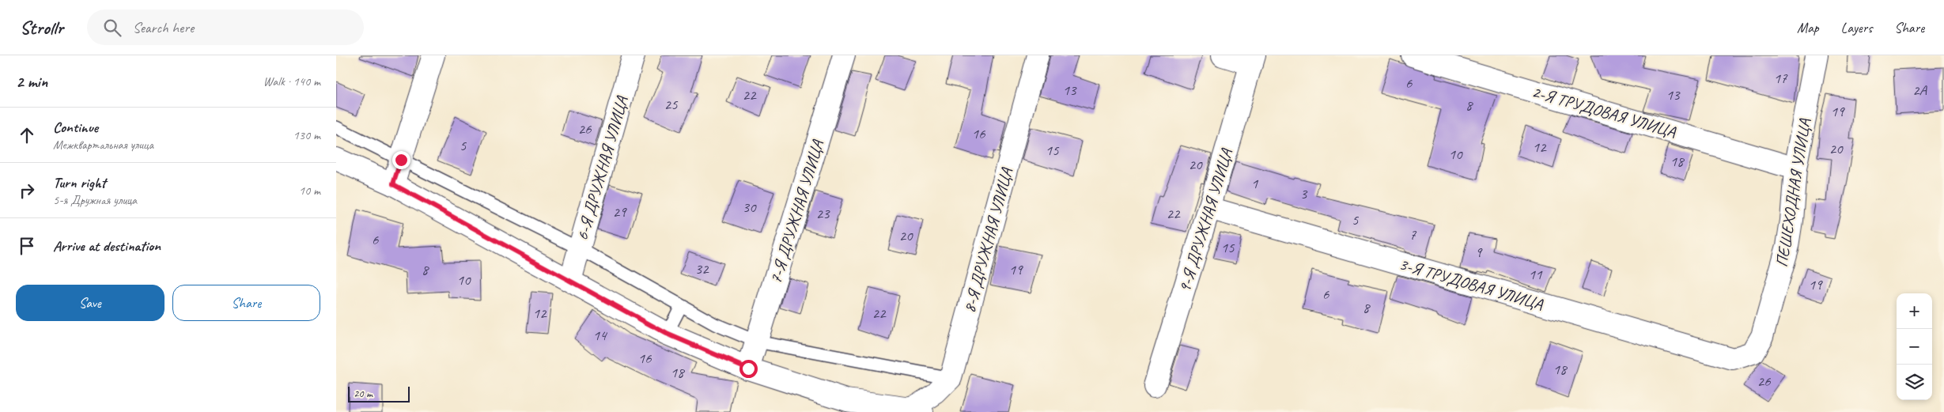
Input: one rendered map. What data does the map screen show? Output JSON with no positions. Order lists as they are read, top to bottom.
{
  "streets": {
    "street": [
      "2-Я ТРУДОВАЯ УЛИЦА",
      "6-Я ДРУЖНАЯ УЛИЦА",
      "ПЕШЕХОДНАЯ УЛИЦА",
      "7-Я ДРУЖНАЯ УЛИЦА",
      "9-Я ДРУЖНАЯ УЛИЦА",
      "8-Я ДРУЖНАЯ УЛИЦА",
      "3-Я ТРУДОВАЯ УЛИЦА"
    ]
  },
  "crossings": [
    ["2-Я ТРУДОВАЯ УЛИЦА", "ПЕШЕХОДНАЯ УЛИЦА"],
    ["ПЕШЕХОДНАЯ УЛИЦА", "3-Я ТРУДОВАЯ УЛИЦА"],
    ["9-Я ДРУЖНАЯ УЛИЦА", "3-Я ТРУДОВАЯ УЛИЦА"]
  ],
  "house_numbers": [
    "17",
    "6",
    "13",
    "2А",
    "22",
    "13",
    "25",
    "8",
    "19",
    "26",
    "16",
    "5",
    "12",
    "20",
    "15",
    "10",
    "18",
    "20",
    "1",
    "3",
    "30",
    "29",
    "23",
    "22",
    "5",
    "7",
    "20",
    "6",
    "15",
    "9",
    "32",
    "8",
    "19",
    "11",
    "10",
    "19",
    "6",
    "8",
    "12",
    "22",
    "14",
    "16",
    "18",
    "18",
    "26"
  ],
  "scale_bar": "20 m",
  "page": {
    "header": "Strollr",
    "search": "Search here",
    "nav": ["Map", "Layers", "Share"],
    "heading": ["2 min", "Walk · 140 m"],
    "list": [
      ["Continue", "Межквартальная улица", "130 m"],
      ["Turn right", "5-я Дружная улица", "10 m"],
      "Arrive at destination"
    ],
    "buttons": ["Save", "Share"],
    "map_buttons": ["+", "−"],
    "scale": "20 m"
  }
}
